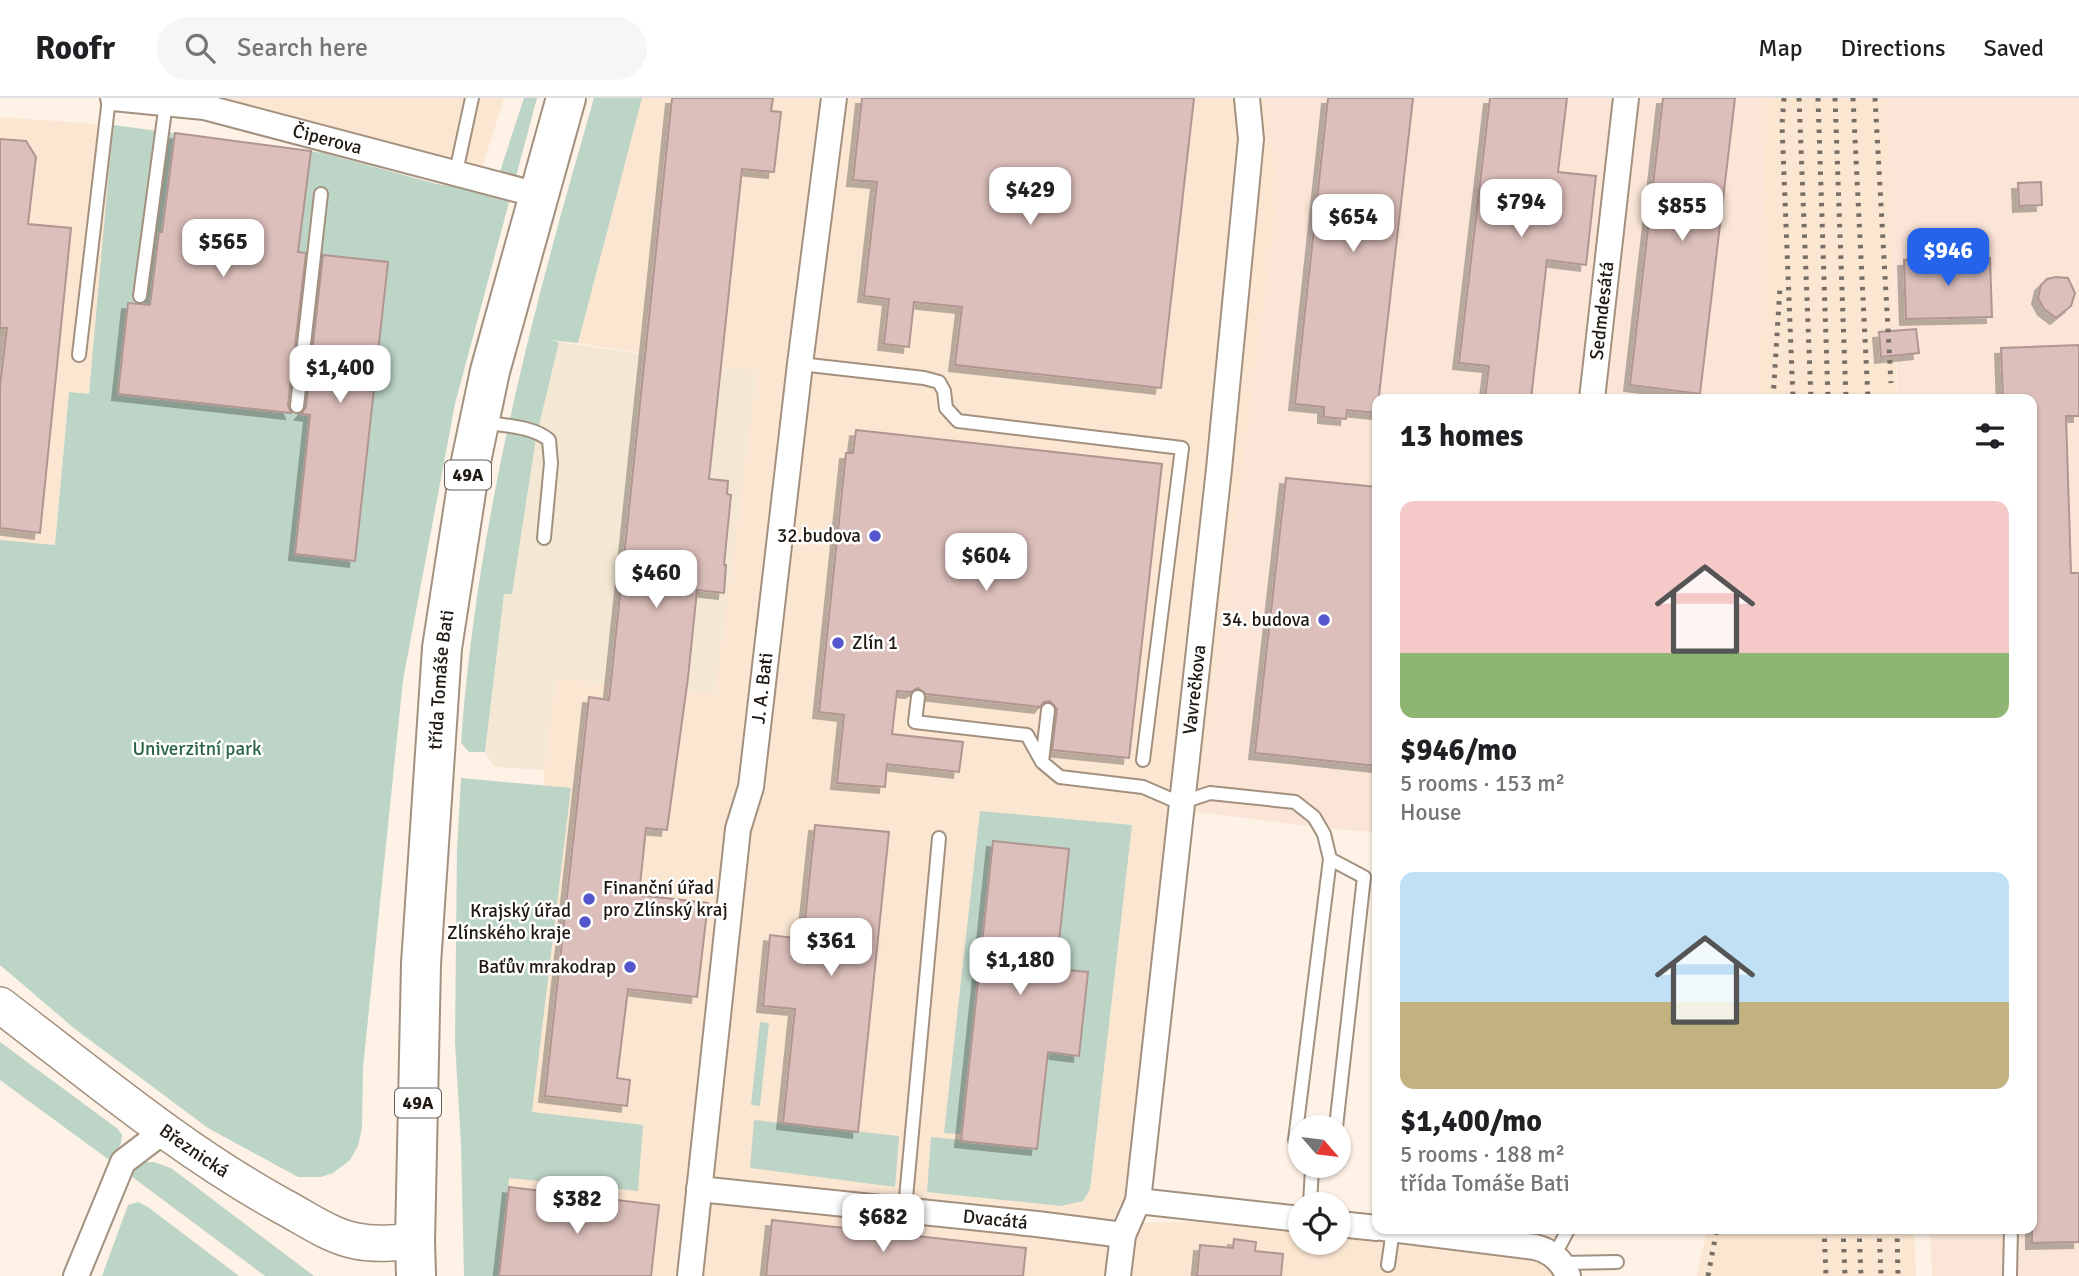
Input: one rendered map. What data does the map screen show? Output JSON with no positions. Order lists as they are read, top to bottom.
{
  "streets": {
    "main road": ["49A", "třída Tomáše Bati", "Březnická"],
    "street": [
      "Čiperova",
      "Sedmdesátá",
      "J. A. Bati",
      "Vavrečkova",
      "Dvacátá"
    ]
  },
  "crossings": [
    ["Čiperova", "třída Tomáše Bati"],
    ["třída Tomáše Bati", "Březnická"],
    ["J. A. Bati", "Dvacátá"],
    ["Vavrečkova", "Dvacátá"]
  ],
  "parks": ["Univerzitní park"],
  "places": [
    "32.budova",
    "34. budova",
    "Zlín 1",
    "Finanční úřad pro Zlínský kraj",
    "Krajský úřad Zlínského kraje",
    "Baťův mrakodrap"
  ],
  "north": "bottom right",
  "page": {
    "header": "Roofr",
    "search": "Search here",
    "nav": ["Map", "Directions", "Saved"],
    "price": [
      "$429",
      "$794",
      "$855",
      "$654",
      "$565",
      "$946",
      "$1,400",
      "$604",
      "$460",
      "$361",
      "$1,180",
      "$382",
      "$682"
    ],
    "heading": "13 homes",
    "list": [
      {
        "name": "$946/mo",
        "note": "5 rooms · 153 m² · House"
      },
      {
        "name": "$1,400/mo",
        "note": "5 rooms · 188 m² · třída Tomáše Bati"
      }
    ]
  }
}
